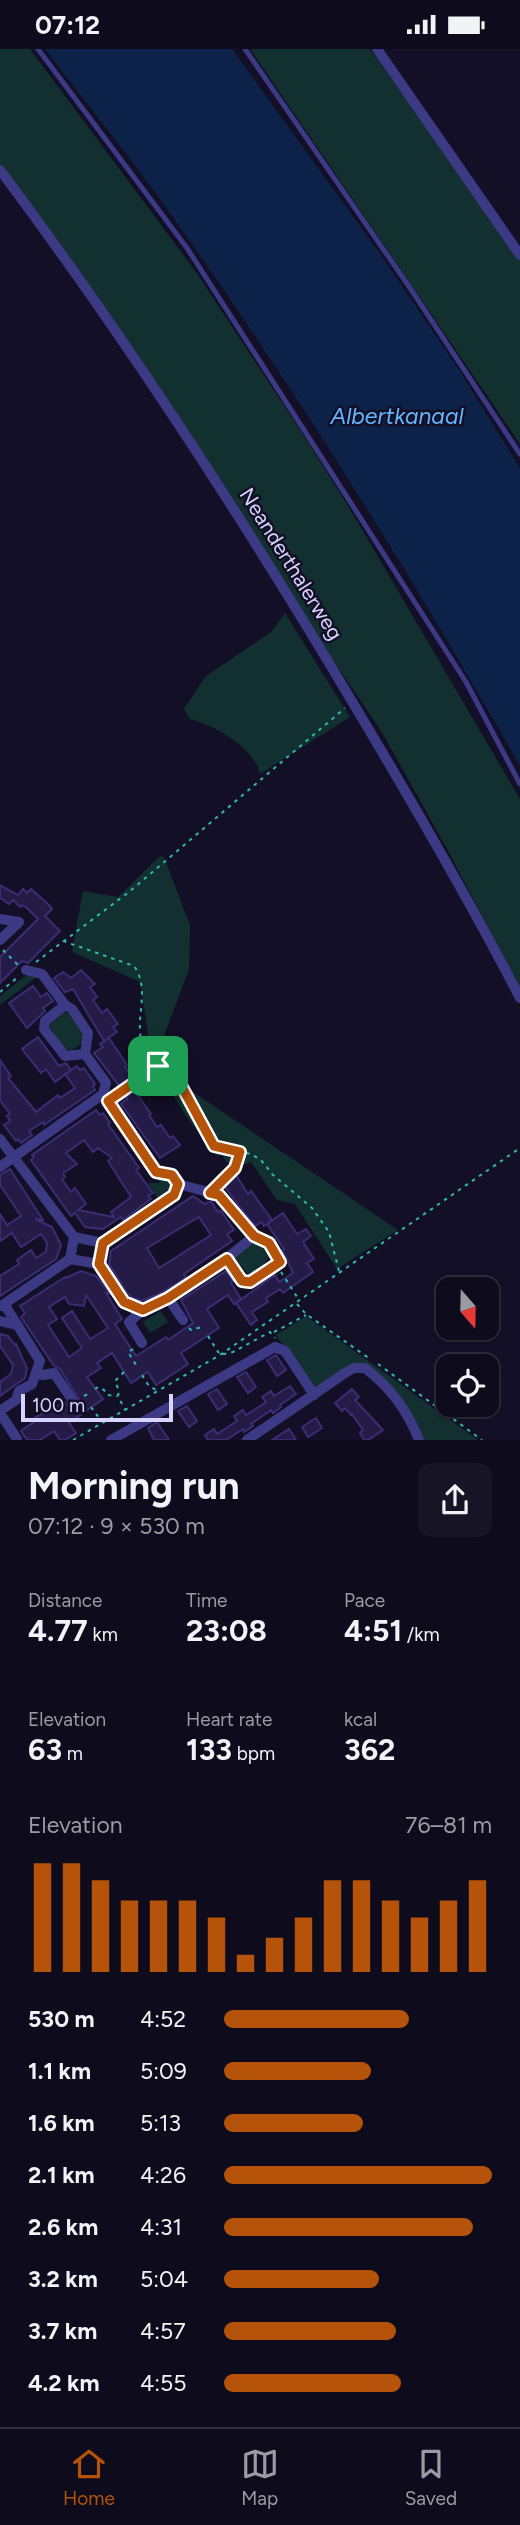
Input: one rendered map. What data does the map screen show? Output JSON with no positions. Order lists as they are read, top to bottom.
{
  "streets": {
    "street": ["Neanderthalerweg"]
  },
  "water": ["Albertkanaal"],
  "scale_bar": "100 m",
  "north": "bottom",
  "page": {
    "status": "07:12",
    "scale": "100 m",
    "heading": ["Morning run", "07:12 · 9 × 530 m"],
    "stats": [
      ["Distance", "4.77 km"],
      ["Time", "23:08"],
      ["Pace", "4:51 /km"],
      ["Elevation", "63 m"],
      ["Heart rate", "133 bpm"],
      ["kcal", "362"]
    ],
    "chart": ["Elevation", "76–81 m"],
    "list": [
      {
        "name": "530 m",
        "note": "4:52"
      },
      {
        "name": "1.1 km",
        "note": "5:09"
      },
      {
        "name": "1.6 km",
        "note": "5:13"
      },
      {
        "name": "2.1 km",
        "note": "4:26"
      },
      {
        "name": "2.6 km",
        "note": "4:31"
      },
      {
        "name": "3.2 km",
        "note": "5:04"
      },
      {
        "name": "3.7 km",
        "note": "4:57"
      },
      {
        "name": "4.2 km",
        "note": "4:55"
      }
    ],
    "tabs": ["Home", "Map", "Saved"]
  }
}
